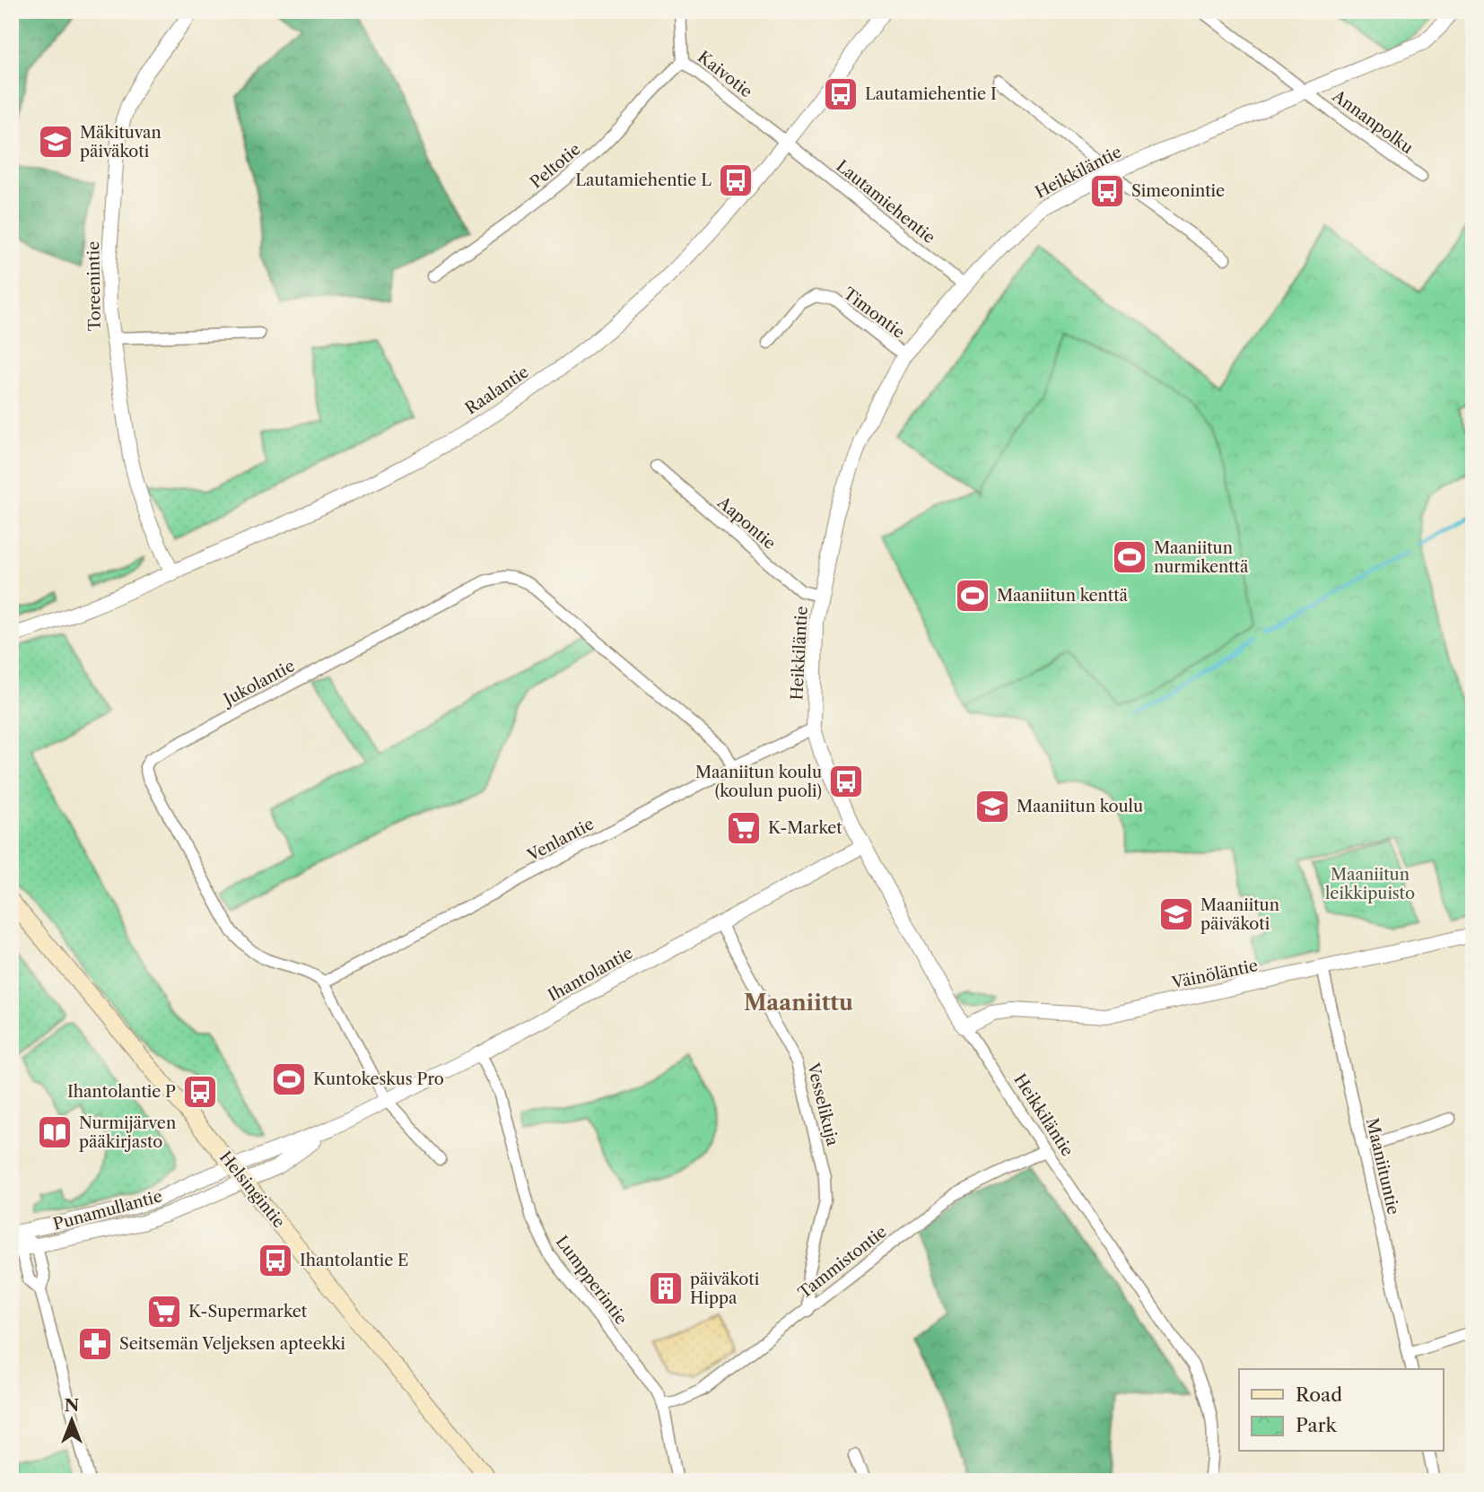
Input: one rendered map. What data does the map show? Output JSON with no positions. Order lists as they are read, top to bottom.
{
  "streets": {
    "main road": ["Helsingintie"],
    "street": [
      "Kaivotie",
      "Annanpolku",
      "Peltotie",
      "Heikkiläntie",
      "Lautamiehentie",
      "Toreenintie",
      "Timontie",
      "Raalantie",
      "Aapontie",
      "Jukolantie",
      "Venlantie",
      "Ihantolantie",
      "Väinöläntie",
      "Vesselikuja",
      "Maaniituntie",
      "Punamullantie",
      "Tammistontie",
      "Lumpperintie"
    ]
  },
  "crossings": [
    ["Kaivotie", "Peltotie"],
    ["Kaivotie", "Lautamiehentie"],
    ["Kaivotie", "Raalantie"],
    ["Annanpolku", "Heikkiläntie"],
    ["Heikkiläntie", "Lautamiehentie"],
    ["Heikkiläntie", "Timontie"],
    ["Heikkiläntie", "Aapontie"],
    ["Heikkiläntie", "Venlantie"],
    ["Heikkiläntie", "Ihantolantie"],
    ["Heikkiläntie", "Väinöläntie"],
    ["Heikkiläntie", "Tammistontie"],
    ["Lautamiehentie", "Raalantie"],
    ["Toreenintie", "Raalantie"],
    ["Jukolantie", "Venlantie"],
    ["Ihantolantie", "Vesselikuja"],
    ["Ihantolantie", "Helsingintie"],
    ["Ihantolantie", "Punamullantie"],
    ["Ihantolantie", "Lumpperintie"],
    ["Väinöläntie", "Maaniituntie"],
    ["Vesselikuja", "Tammistontie"],
    ["Helsingintie", "Punamullantie"],
    ["Tammistontie", "Lumpperintie"]
  ],
  "districts": ["Maaniittu"],
  "parks": ["Maaniitun leikkipuisto"],
  "places": {
    "bus stop": [
      "Lautamiehentie I",
      "Lautamiehentie L",
      "Simeonintie",
      "Maaniitun koulu (koulun puoli)",
      "Ihantolantie P",
      "Ihantolantie E"
    ],
    "school or university": ["Mäkituvan päiväkoti", "Maaniitun koulu", "Maaniitun päiväkoti"],
    "sports": ["Maaniitun nurmikenttä", "Maaniitun kenttä", "Kuntokeskus Pro"],
    "supermarket": ["K-Market", "K-Supermarket"],
    "library": ["Nurmijärven pääkirjasto"],
    "building": ["päiväkoti Hippa"],
    "pharmacy": ["Seitsemän Veljeksen apteekki"]
  },
  "legend": ["Road", "Park"],
  "north": "top"
}
